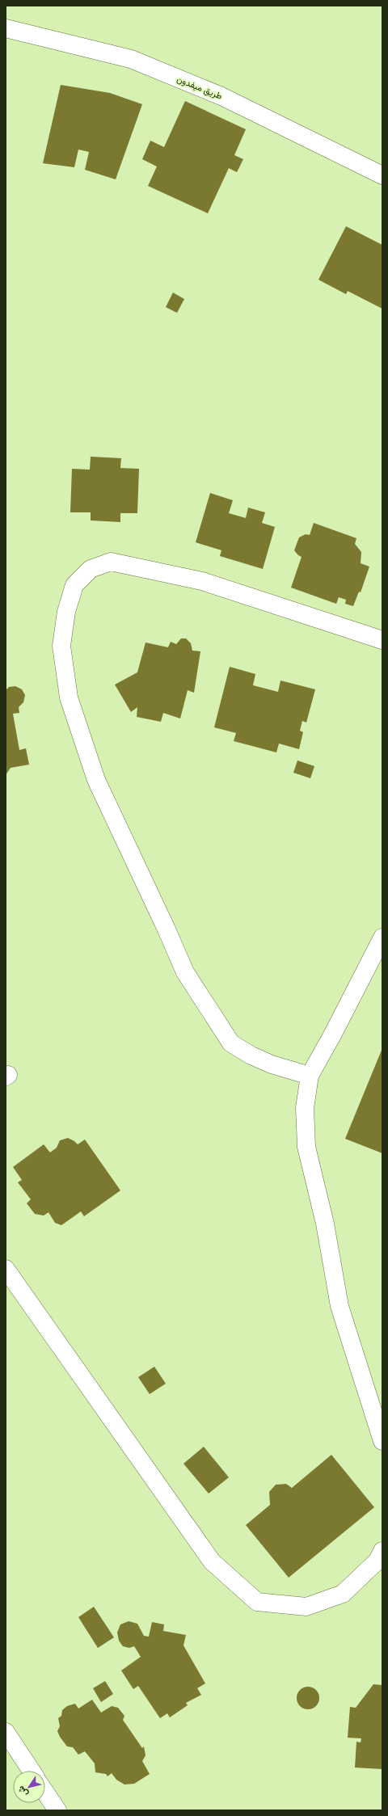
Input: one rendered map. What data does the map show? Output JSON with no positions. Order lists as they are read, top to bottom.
{
  "streets": {
    "street": ["طريق ميفدون"]
  },
  "north": "bottom left"
}
